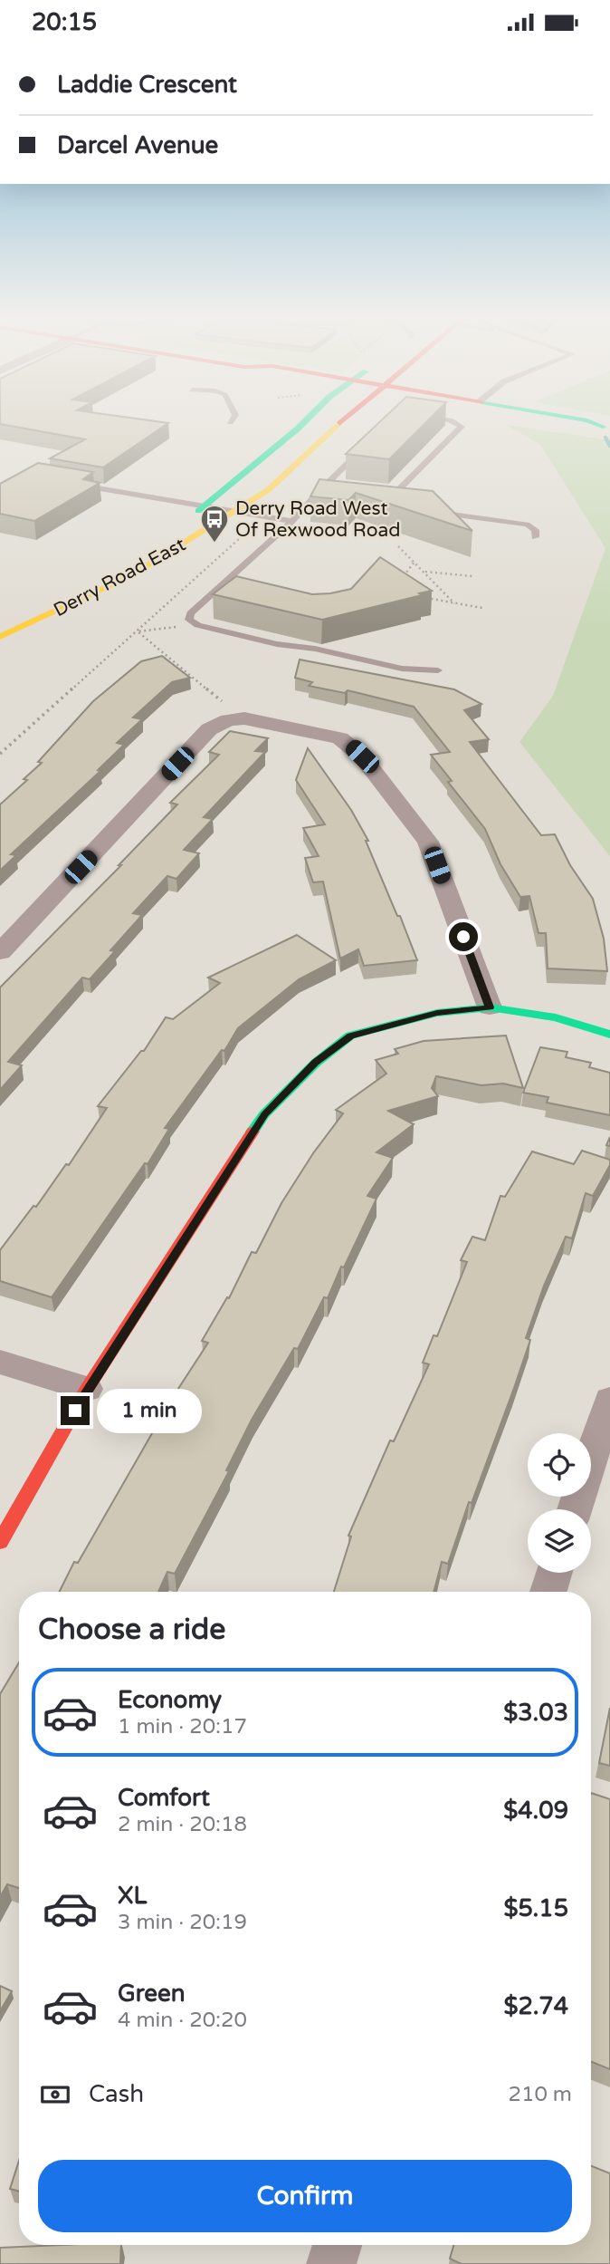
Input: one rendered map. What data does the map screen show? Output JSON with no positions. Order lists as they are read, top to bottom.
{
  "streets": {
    "main road": ["Derry Road East"]
  },
  "places": {
    "bus stop": ["Derry Road West Of Rexwood Road"]
  },
  "page": {
    "status": "20:15",
    "banner": ["Laddie Crescent", "Darcel Avenue"],
    "bubble": "1 min",
    "heading": "Choose a ride",
    "list": [
      {
        "name": "Economy",
        "note": "1 min · 20:17",
        "value": "$3.03"
      },
      {
        "name": "Comfort",
        "note": "2 min · 20:18",
        "value": "$4.09"
      },
      {
        "name": "XL",
        "note": "3 min · 20:19",
        "value": "$5.15"
      },
      {
        "name": "Green",
        "note": "4 min · 20:20",
        "value": "$2.74"
      }
    ],
    "pay": ["Cash", "210 m"],
    "buttons": "Confirm"
  }
}
